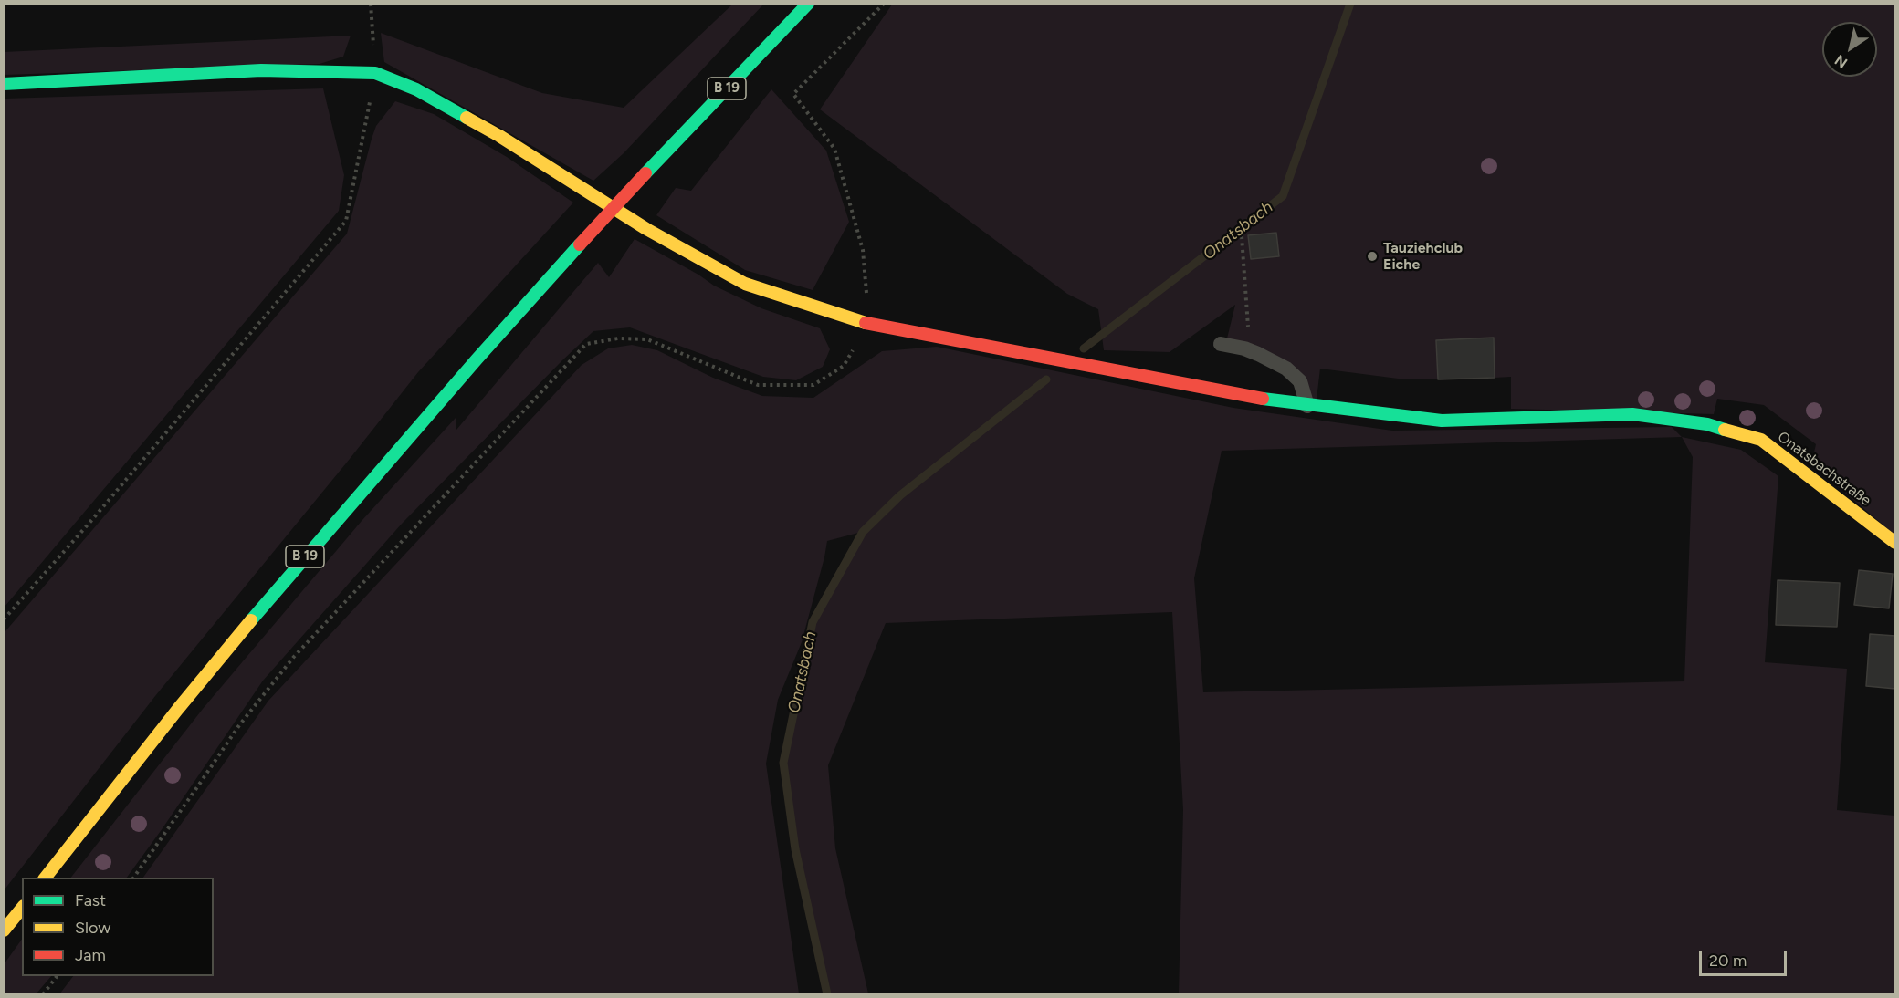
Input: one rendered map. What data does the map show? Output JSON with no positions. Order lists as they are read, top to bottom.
{
  "streets": {
    "street": ["B 19", "Onatsbachstraße"]
  },
  "water": ["Onatsbach"],
  "places": ["Tauziehclub Eiche"],
  "legend": ["Fast", "Slow", "Jam"],
  "scale_bar": "20 m",
  "north": "bottom left"
}
